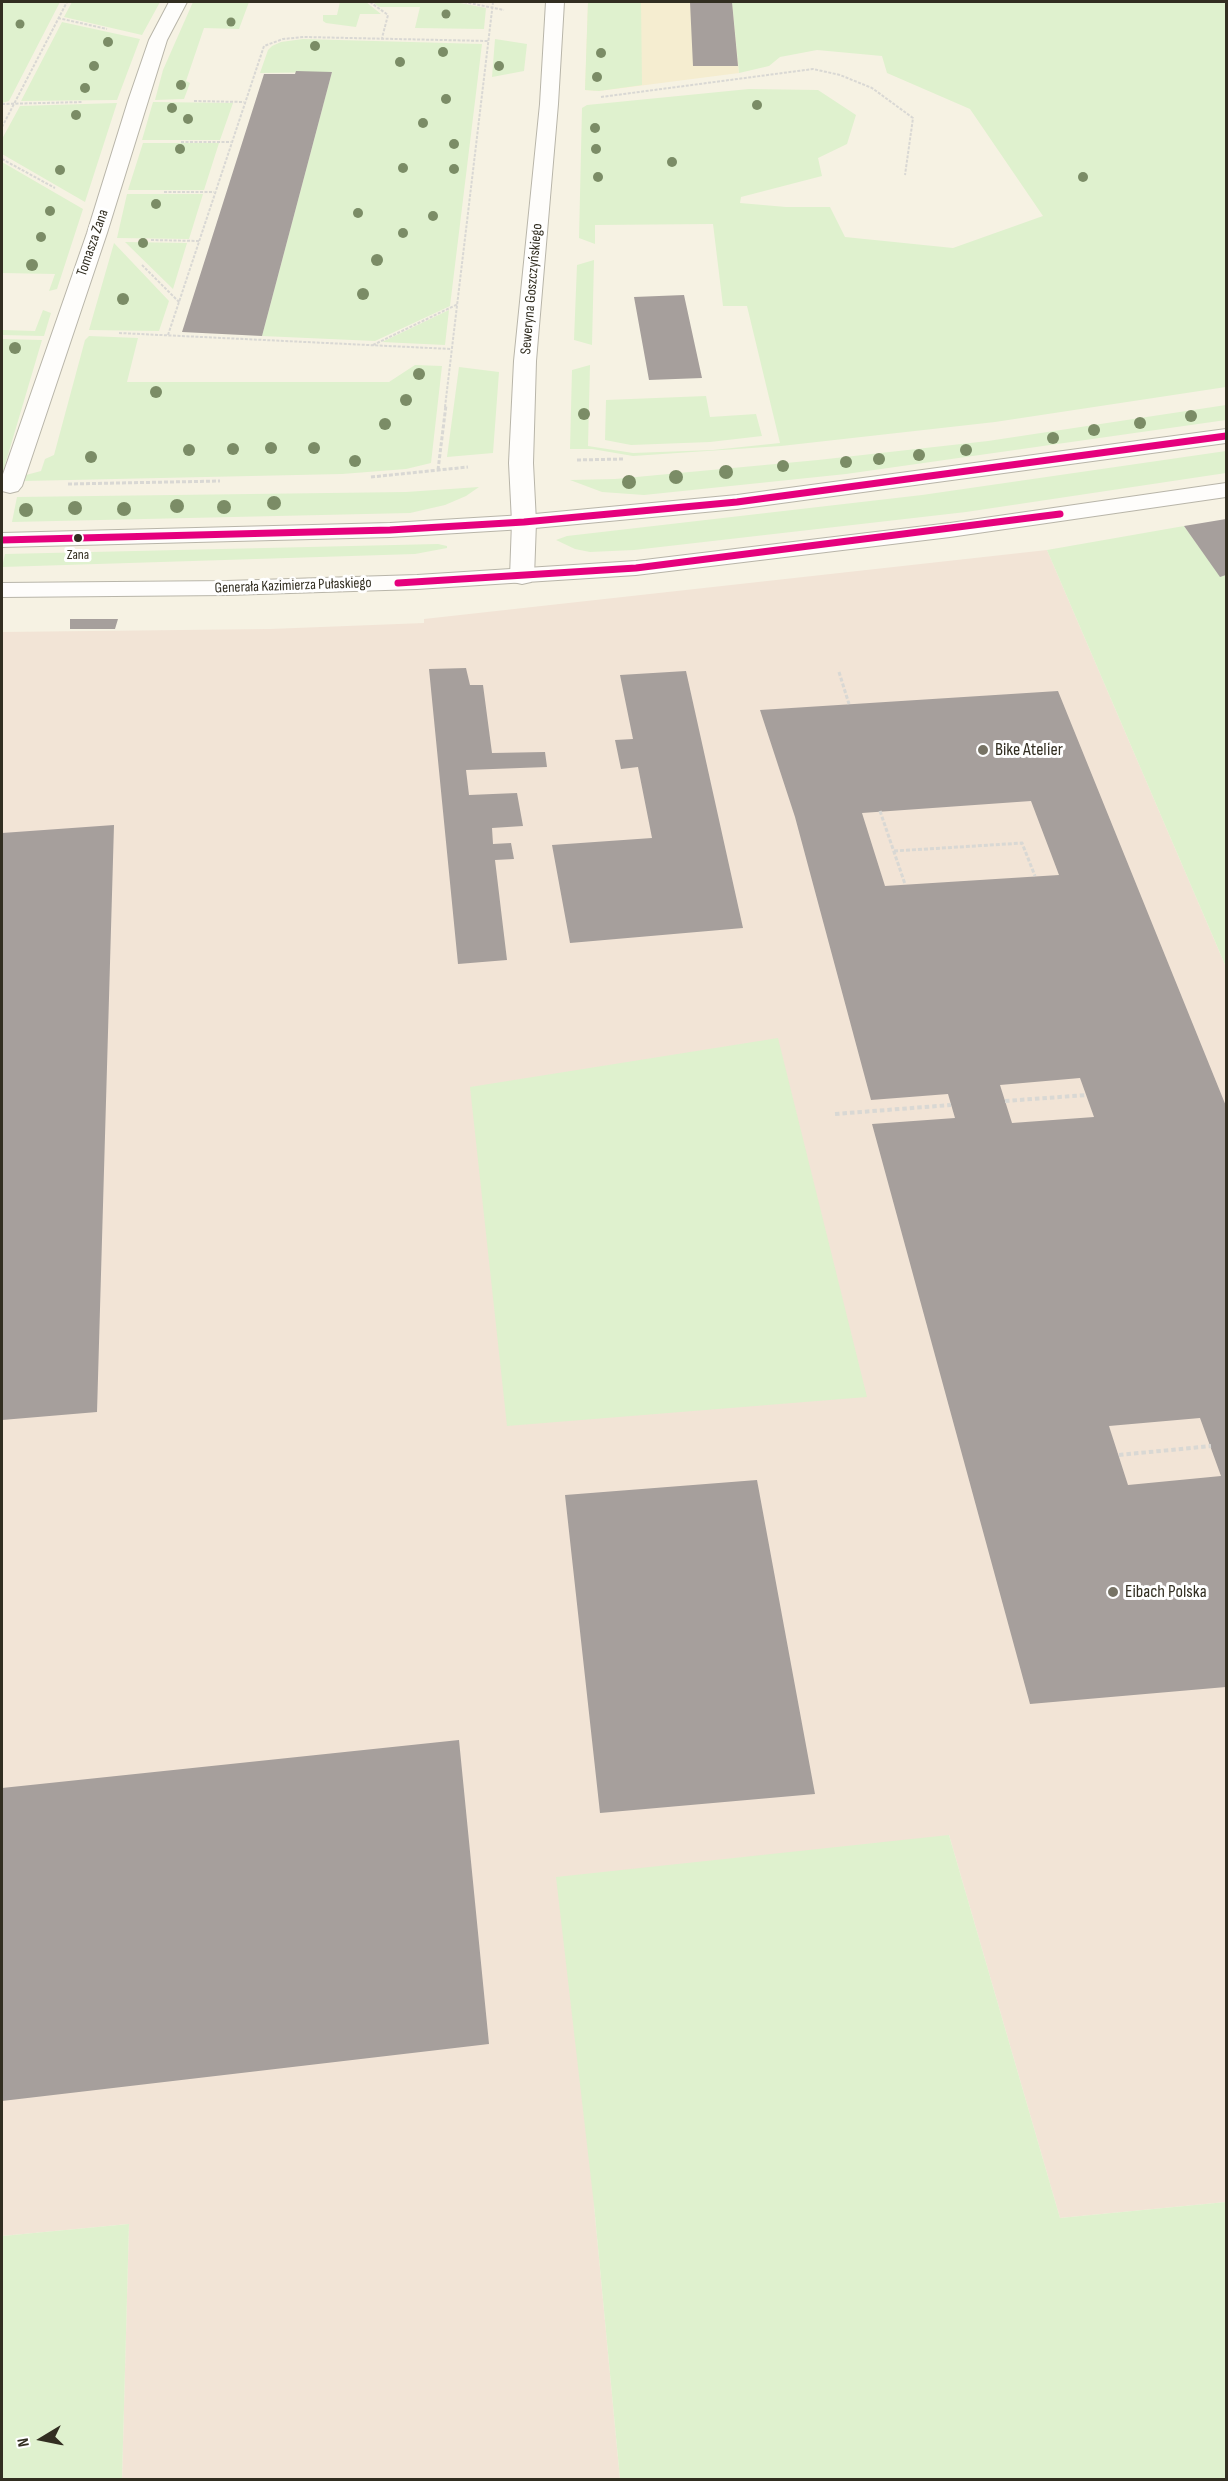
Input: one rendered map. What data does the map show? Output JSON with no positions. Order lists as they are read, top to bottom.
{
  "streets": {
    "street": ["Tomasza Zana", "Seweryna Goszczyńskiego", "Generała Kazimierza Pułaskiego"]
  },
  "crossings": [
    ["Seweryna Goszczyńskiego", "Generała Kazimierza Pułaskiego"]
  ],
  "places": ["Zana", "Bike Atelier", "Eibach Polska"],
  "north": "left"
}
